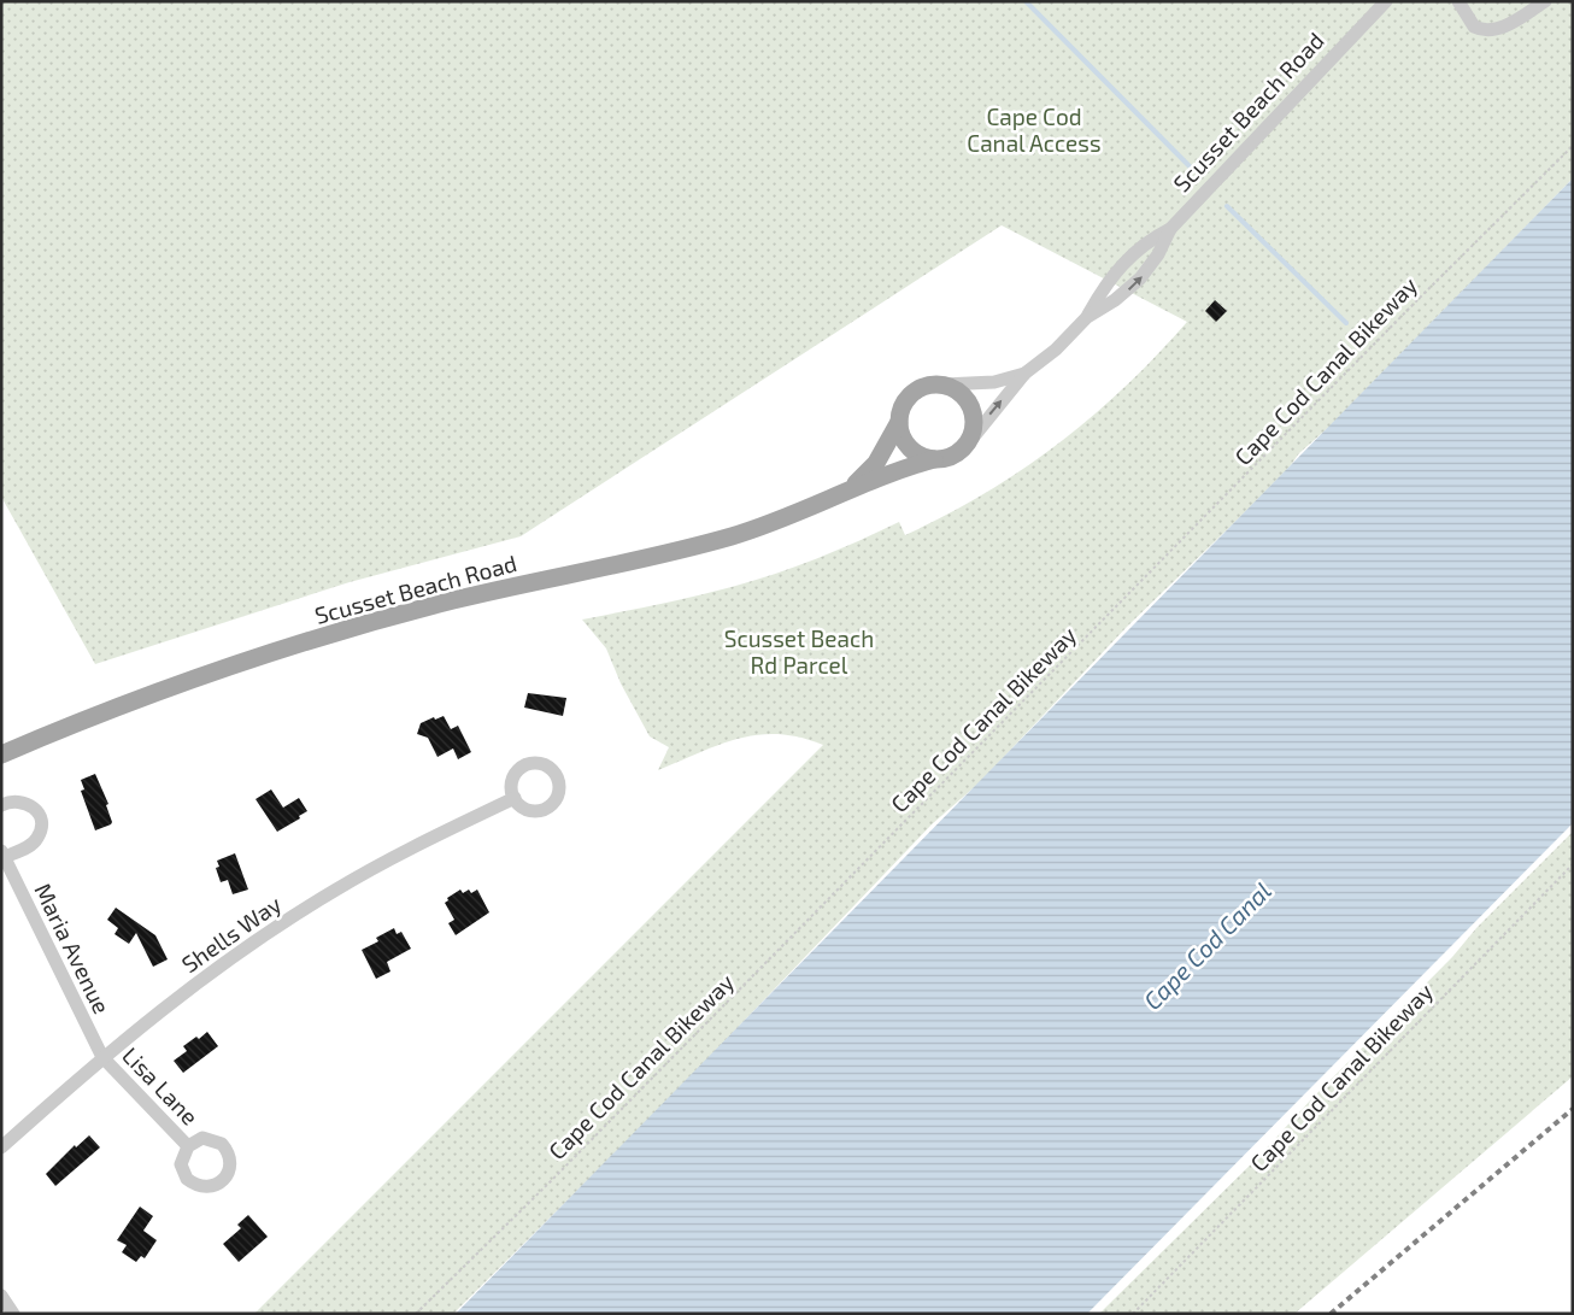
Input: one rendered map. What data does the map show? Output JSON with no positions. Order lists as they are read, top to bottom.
{
  "streets": {
    "main road": ["Scusset Beach Road"],
    "street": ["Shells Way", "Maria Avenue", "Lisa Lane"],
    "path": ["Cape Cod Canal Bikeway"]
  },
  "crossings": [
    ["Shells Way", "Maria Avenue"],
    ["Shells Way", "Lisa Lane"],
    ["Maria Avenue", "Lisa Lane"]
  ],
  "water": ["Cape Cod Canal"],
  "parks": ["Cape Cod Canal Access", "Scusset Beach Rd Parcel"]
}
